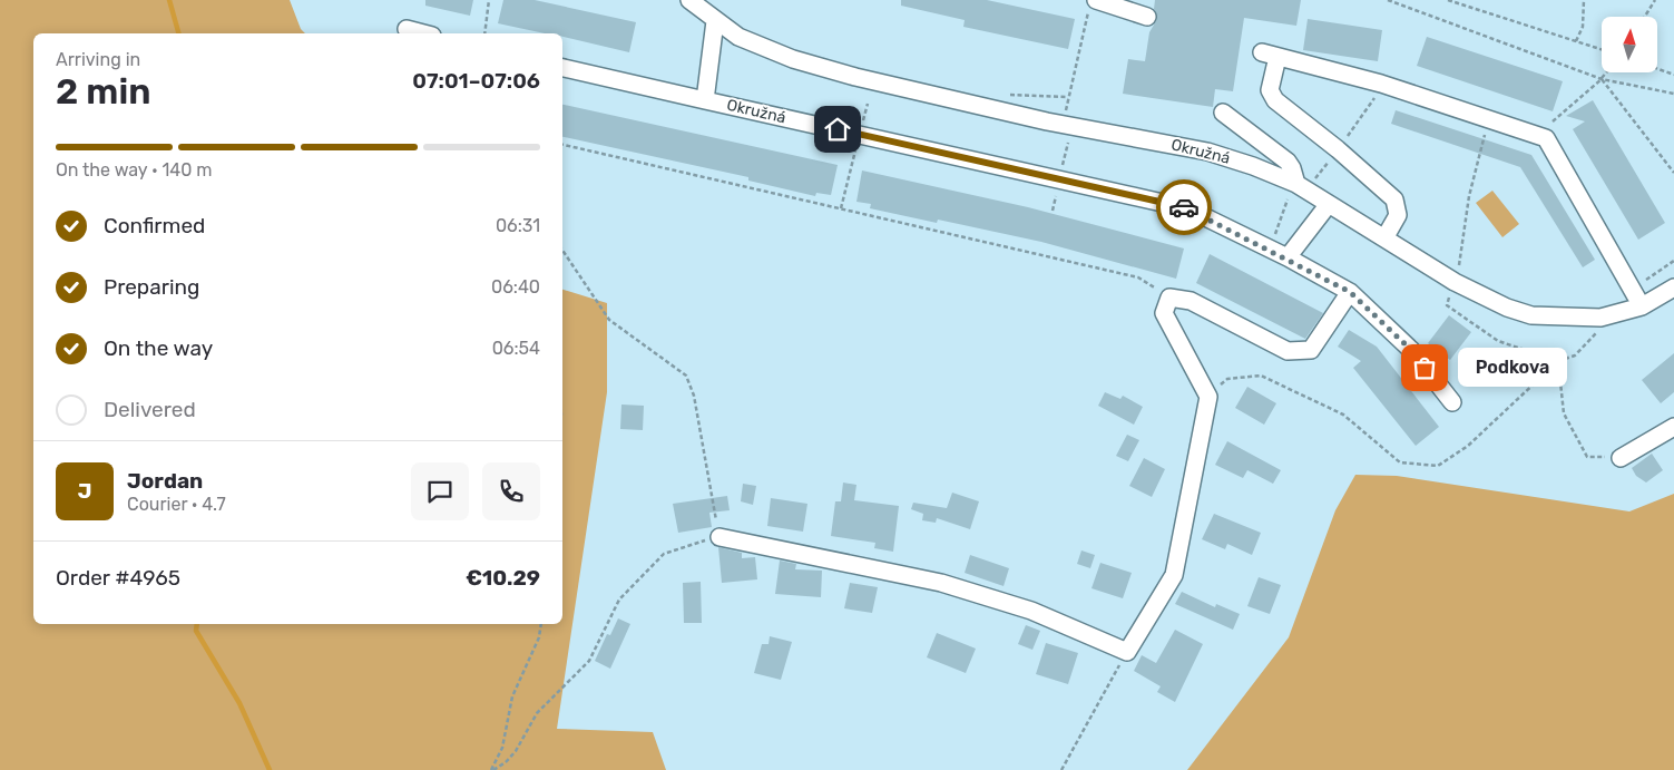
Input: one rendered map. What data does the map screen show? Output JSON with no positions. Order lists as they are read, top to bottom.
{
  "streets": {
    "street": ["Okružná"]
  },
  "places": ["Podkova"],
  "north": "top",
  "page": {
    "heading": ["2 min", "Arriving in", "07:01–07:06"],
    "panel": [
      "Jordan",
      "Courier · 4.7",
      "Order #4965",
      "€10.29"
    ],
    "bar": "On the way · 140 m",
    "list": [
      ["Confirmed", "06:31"],
      ["Preparing", "06:40"],
      ["On the way", "06:54"],
      "Delivered"
    ],
    "bubble": "Podkova",
    "round": "J"
  }
}
